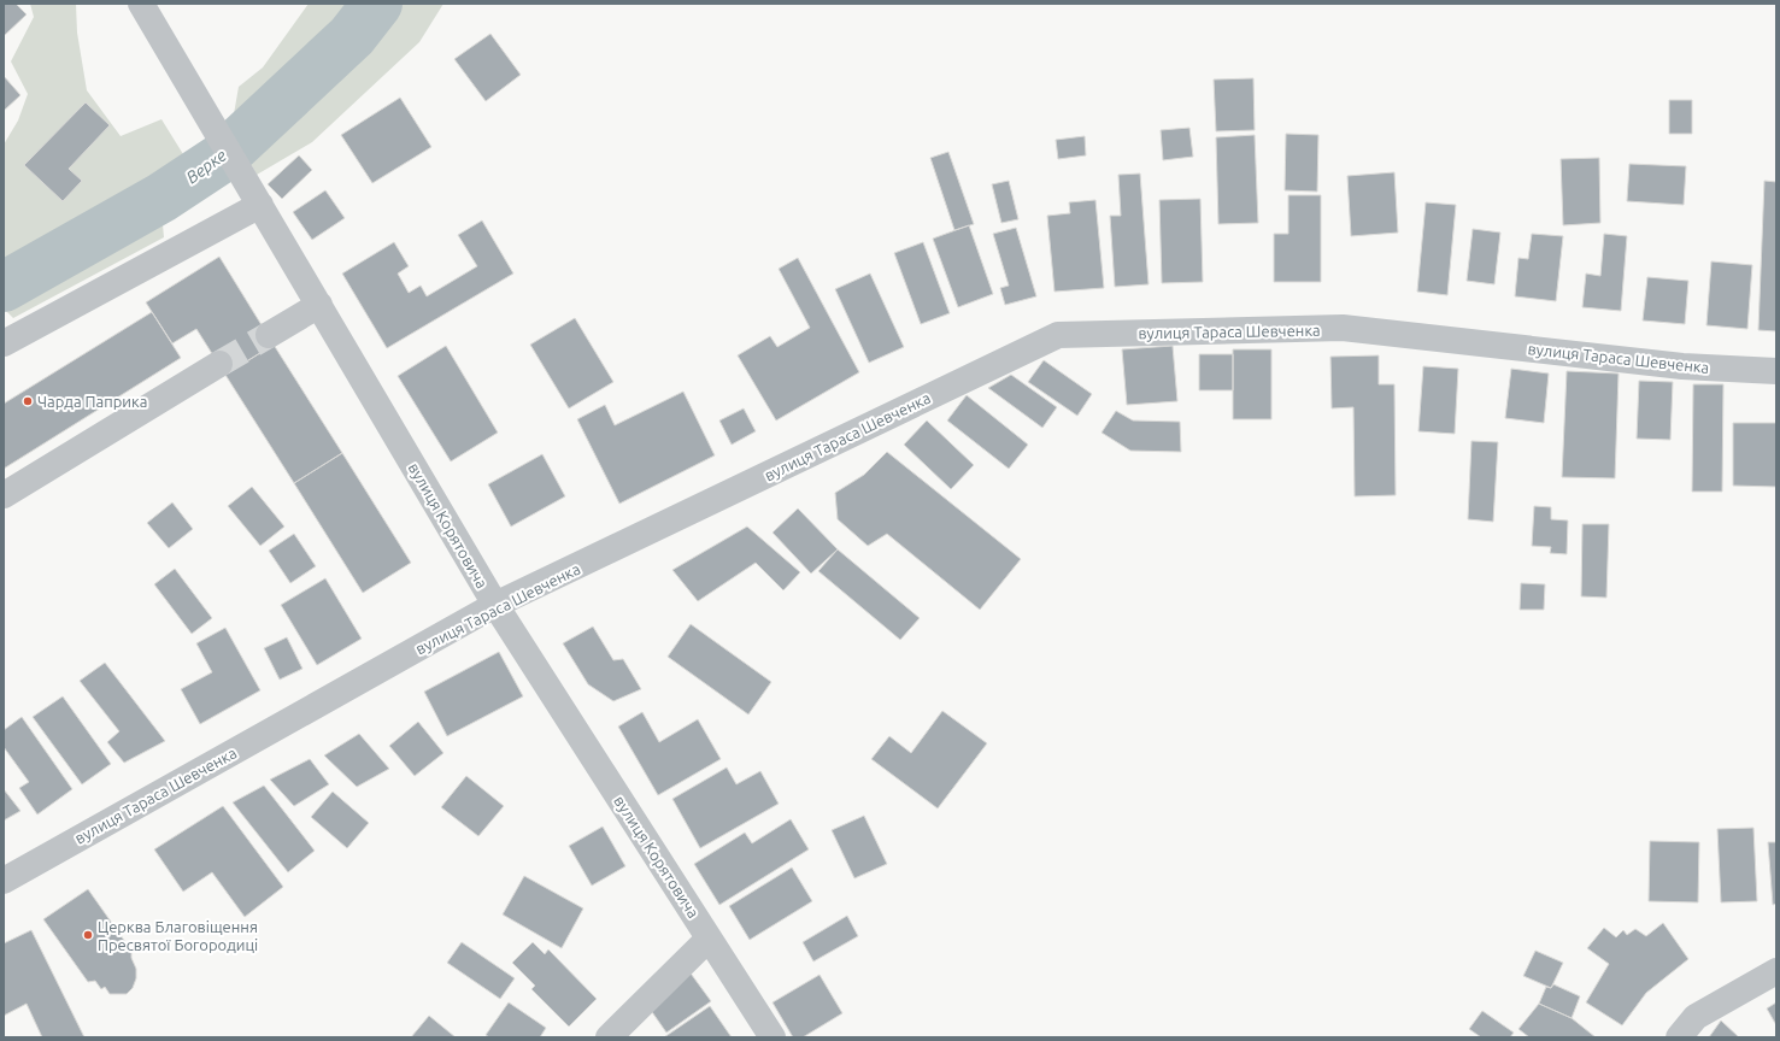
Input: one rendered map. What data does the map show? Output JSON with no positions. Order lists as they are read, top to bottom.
{
  "streets": {
    "street": ["вулиця Тараса Шевченка", "вулиця Корятовича"]
  },
  "crossings": [
    ["вулиця Тараса Шевченка", "вулиця Корятовича"]
  ],
  "water": ["Верке"],
  "places": ["Чарда Паприка", "Церква Благовіщення Пресвятої Богородиці"]
}
